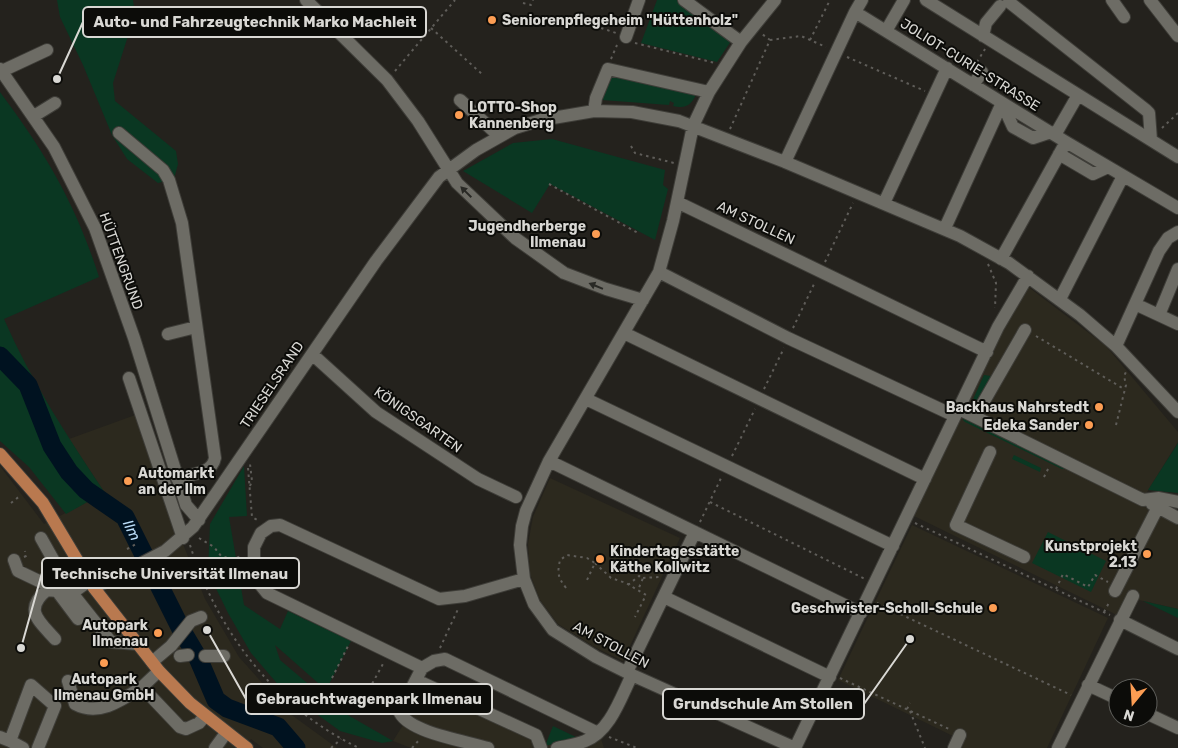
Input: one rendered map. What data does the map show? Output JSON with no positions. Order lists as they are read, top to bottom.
{
  "streets": {
    "street": [
      "JOLIOT-CURIE-STRASSE",
      "AM STOLLEN",
      "HÜTTENGRUND",
      "TRIESELSRAND",
      "KÖNIGSGARTEN"
    ]
  },
  "crossings": [
    ["AM STOLLEN", "TRIESELSRAND"],
    ["HÜTTENGRUND", "TRIESELSRAND"],
    ["TRIESELSRAND", "KÖNIGSGARTEN"]
  ],
  "water": ["Ilm"],
  "places": [
    "Seniorenpflegeheim \"Hüttenholz\"",
    "Auto- und Fahrzeugtechnik Marko Machleit",
    "LOTTO-Shop Kannenberg",
    "Jugendherberge Ilmenau",
    "Backhaus Nahrstedt",
    "Edeka Sander",
    "Automarkt an der Ilm",
    "Kunstprojekt 2.13",
    "Kindertagesstätte Käthe Kollwitz",
    "Geschwister-Scholl-Schule",
    "Gebrauchtwagenpark Ilmenau",
    "Autopark Ilmenau",
    "Grundschule Am Stollen",
    "Technische Universität Ilmenau",
    "Autopark Ilmenau GmbH"
  ],
  "north": "bottom"
}
